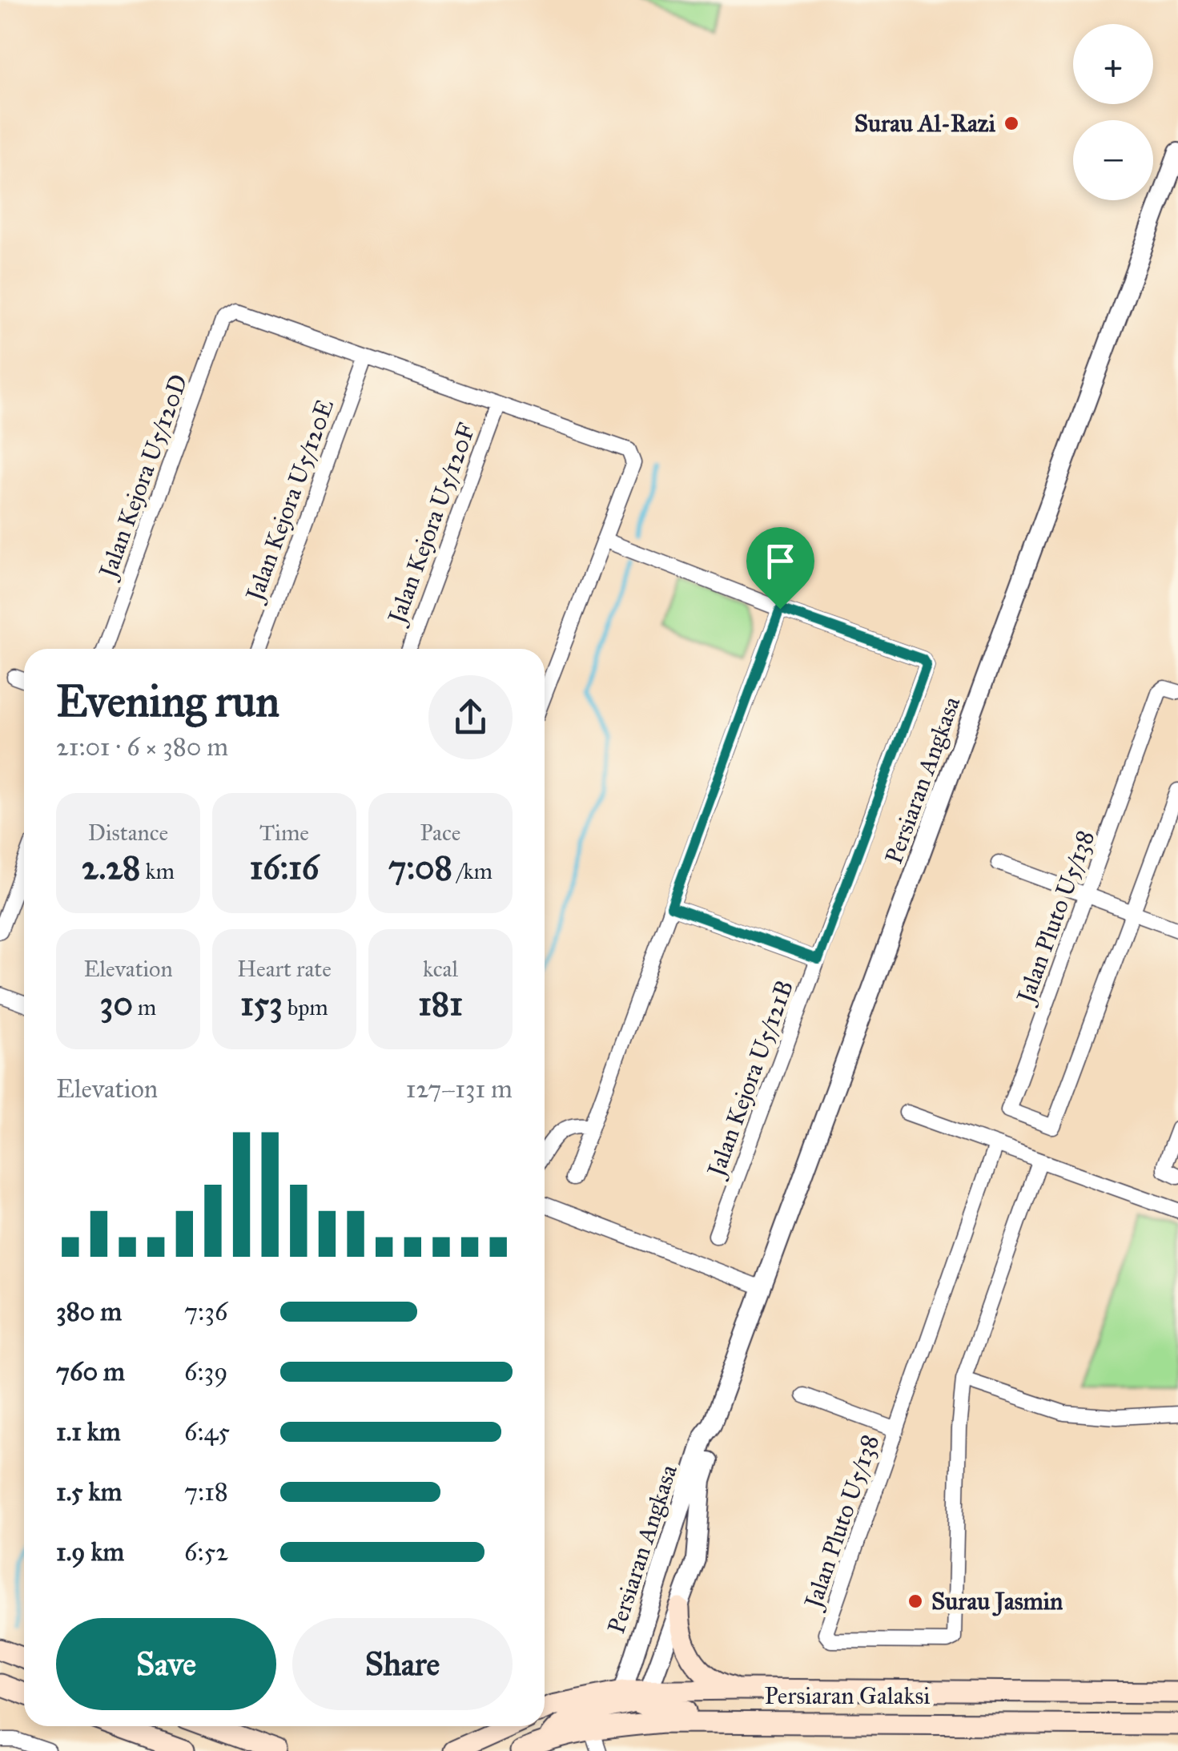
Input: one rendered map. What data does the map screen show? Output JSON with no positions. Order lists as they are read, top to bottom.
{
  "streets": {
    "main road": ["Persiaran Galaksi"],
    "street": [
      "Jalan Kejora U5/120D",
      "Jalan Kejora U5/120E",
      "Jalan Kejora U5/120F",
      "Persiaran Angkasa",
      "Jalan Pluto U5/138",
      "Jalan Kejora U5/121B"
    ]
  },
  "crossings": [
    ["Jalan Kejora U5/120D", "Jalan Kejora U5/120E"],
    ["Persiaran Angkasa", "Persiaran Galaksi"]
  ],
  "places": ["Surau Al-Razi", "Surau Jasmin"],
  "page": {
    "map_buttons": ["+", "−"],
    "heading": ["Evening run", "21:01 · 6 × 380 m"],
    "stats": [
      ["Distance", "2.28 km"],
      ["Time", "16:16"],
      ["Pace", "7:08 /km"],
      ["Elevation", "30 m"],
      ["Heart rate", "153 bpm"],
      ["kcal", "181"]
    ],
    "chart": ["Elevation", "127–131 m"],
    "list": [
      {
        "name": "380 m",
        "note": "7:36"
      },
      {
        "name": "760 m",
        "note": "6:39"
      },
      {
        "name": "1.1 km",
        "note": "6:45"
      },
      {
        "name": "1.5 km",
        "note": "7:18"
      },
      {
        "name": "1.9 km",
        "note": "6:52"
      }
    ],
    "buttons": ["Save", "Share"]
  }
}
